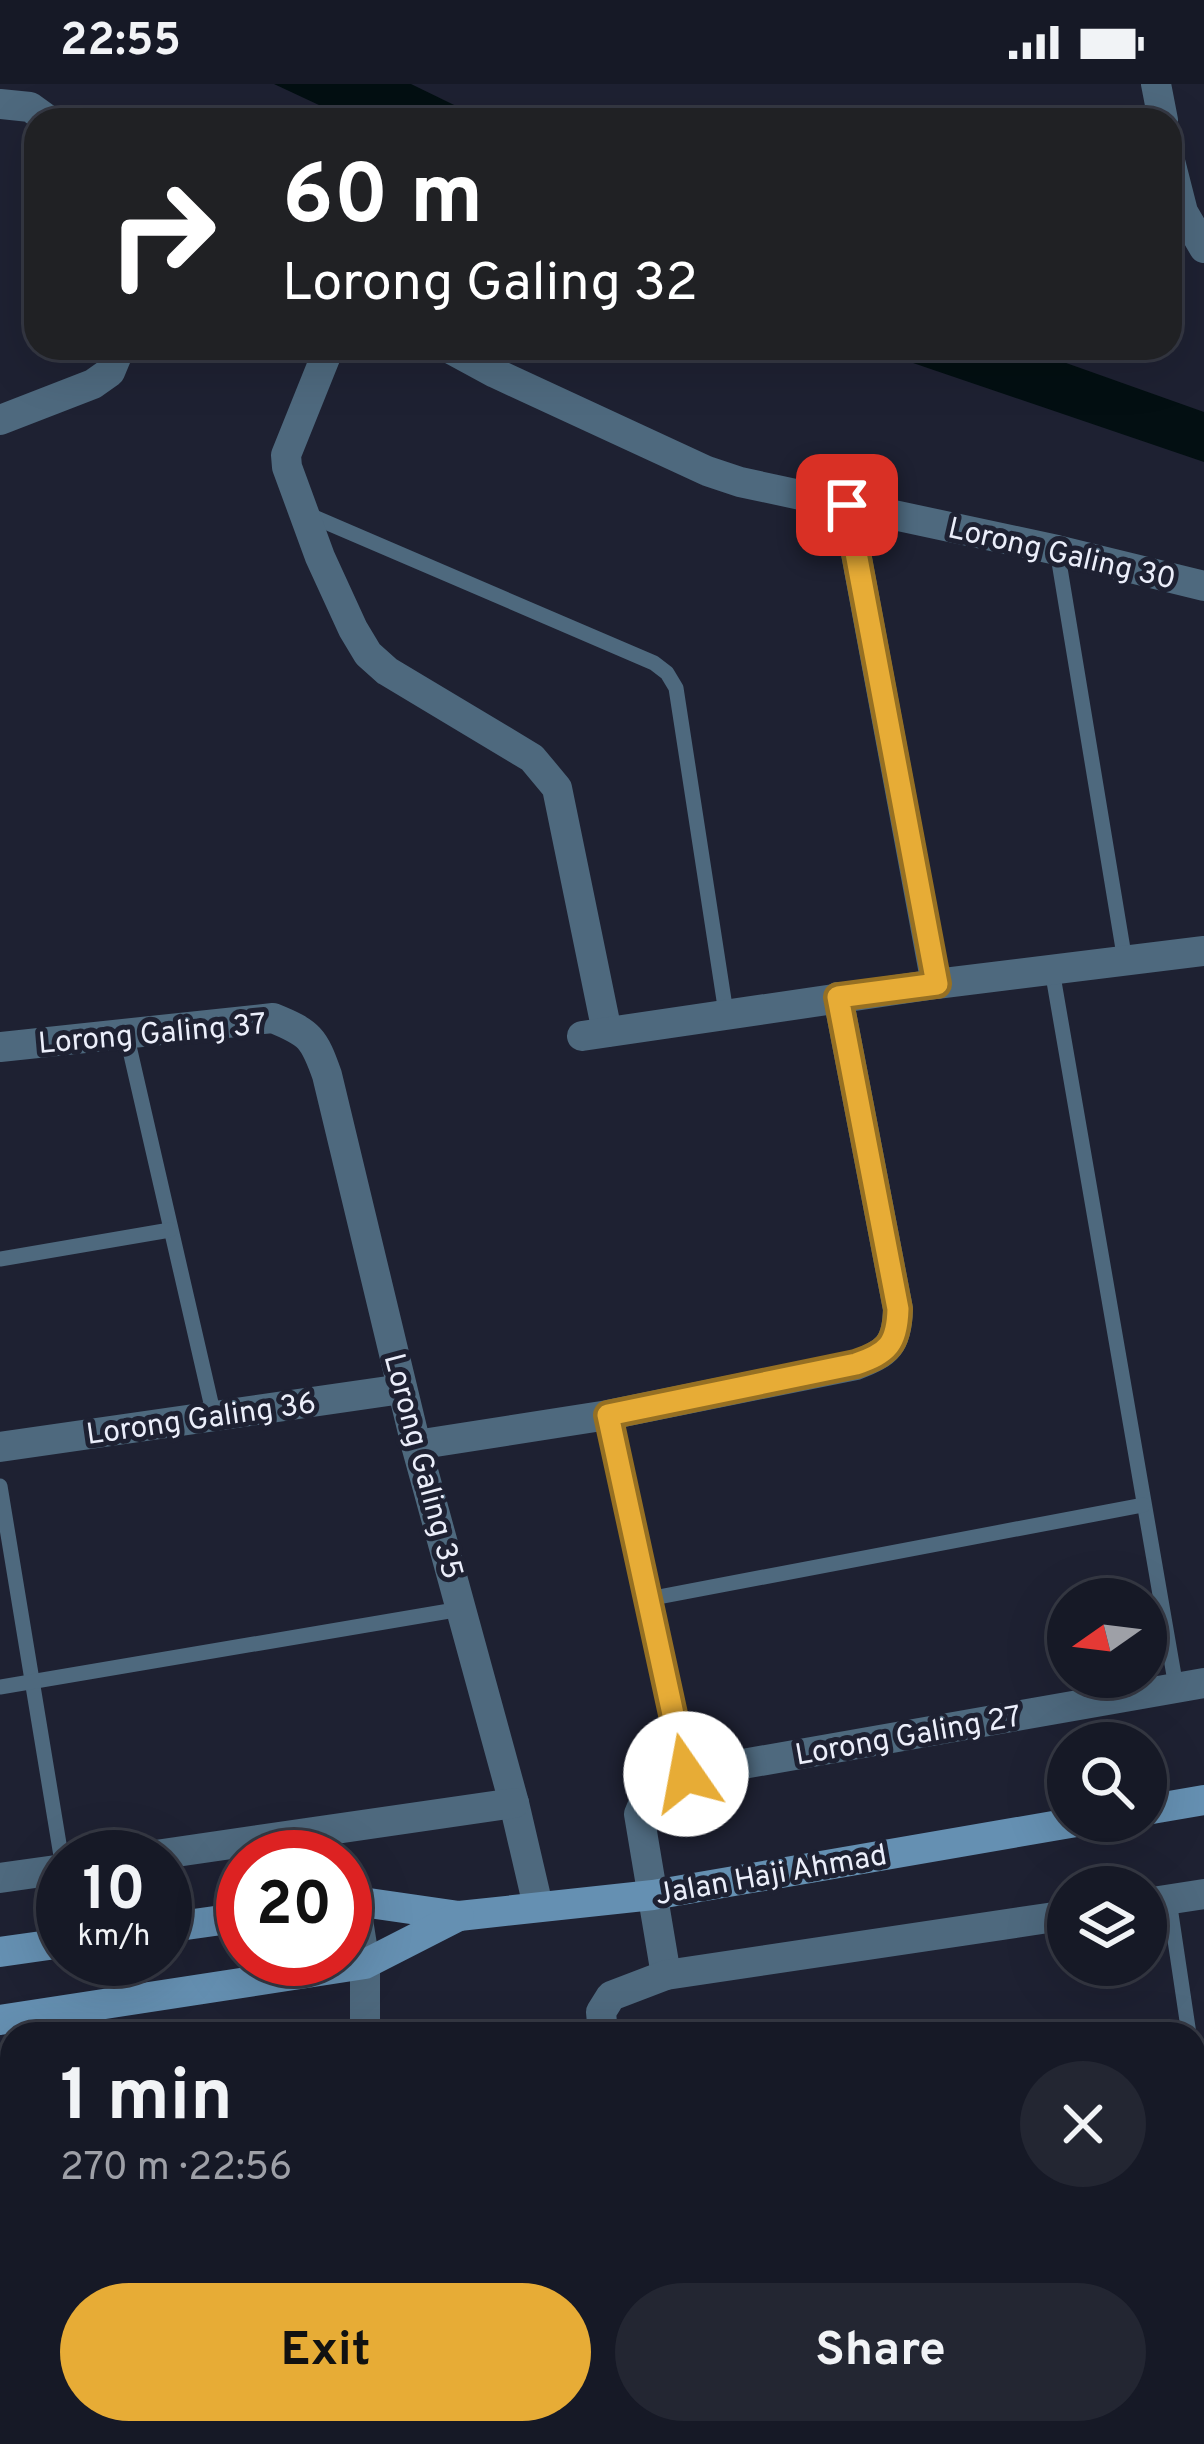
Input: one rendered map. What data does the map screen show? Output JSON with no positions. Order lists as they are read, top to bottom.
{
  "streets": {
    "street": [
      "Lorong Galing 30",
      "Lorong Galing 37",
      "Lorong Galing 36",
      "Lorong Galing 35",
      "Lorong Galing 27",
      "Jalan Haji Ahmad"
    ]
  },
  "crossings": [
    ["Lorong Galing 37", "Lorong Galing 35"],
    ["Lorong Galing 36", "Lorong Galing 35"],
    ["Lorong Galing 35", "Jalan Haji Ahmad"],
    ["Lorong Galing 27", "Jalan Haji Ahmad"]
  ],
  "north": "left",
  "page": {
    "status": "22:55",
    "turn": ["60 m", "Lorong Galing 32"],
    "speed": "10 km/h",
    "limit": "20",
    "heading": ["1 min", "270 m · 22:56"],
    "buttons": ["Exit", "Share"]
  }
}
